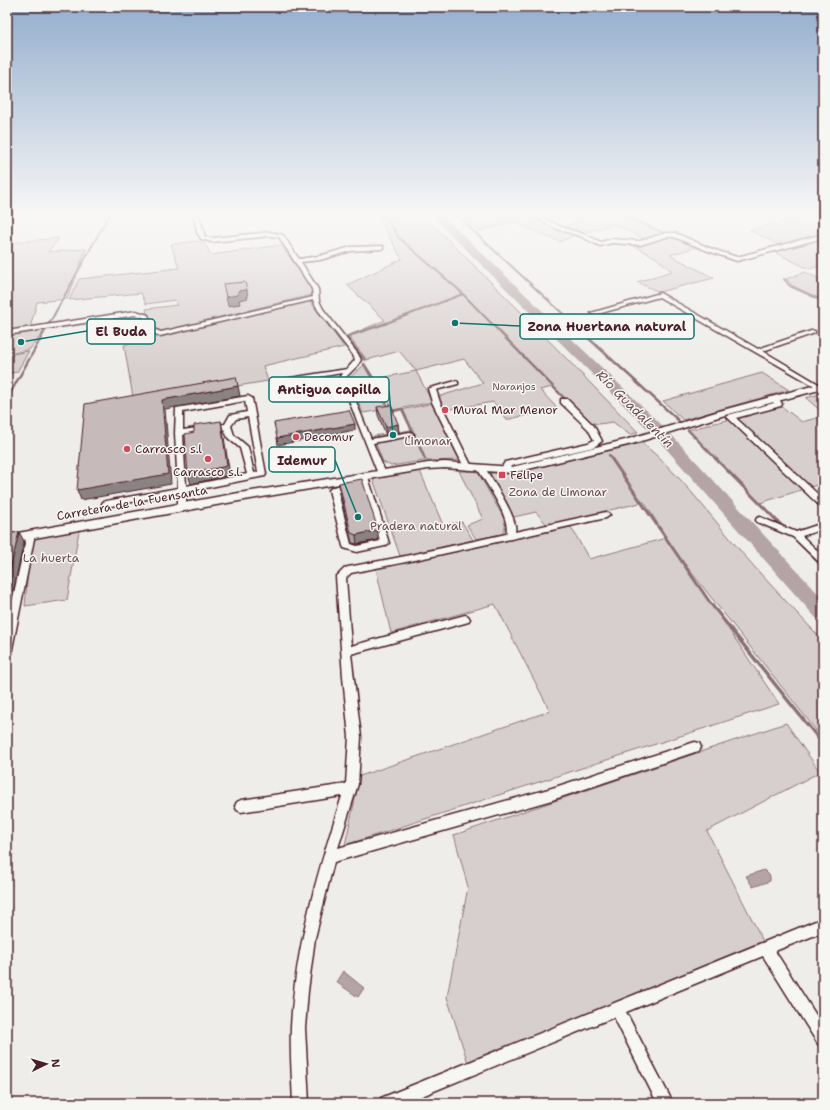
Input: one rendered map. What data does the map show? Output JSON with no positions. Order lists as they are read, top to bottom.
{
  "streets": {
    "main road": ["Carretera de la Fuensanta"]
  },
  "water": ["Río Guadalentín"],
  "parks": [
    "Naranjos",
    "Limonar",
    "Zona de Limonar",
    "Pradera natural",
    "La huerta"
  ],
  "places": {
    "other": [
      "Zona Huertana natural",
      "El Buda",
      "Mural Mar Menor",
      "Antigua capilla",
      "Decomur",
      "Carrasco s.l",
      "Carrasco s.l.",
      "Idemur"
    ],
    "transit": ["Felipe"]
  },
  "north": "right"
}
